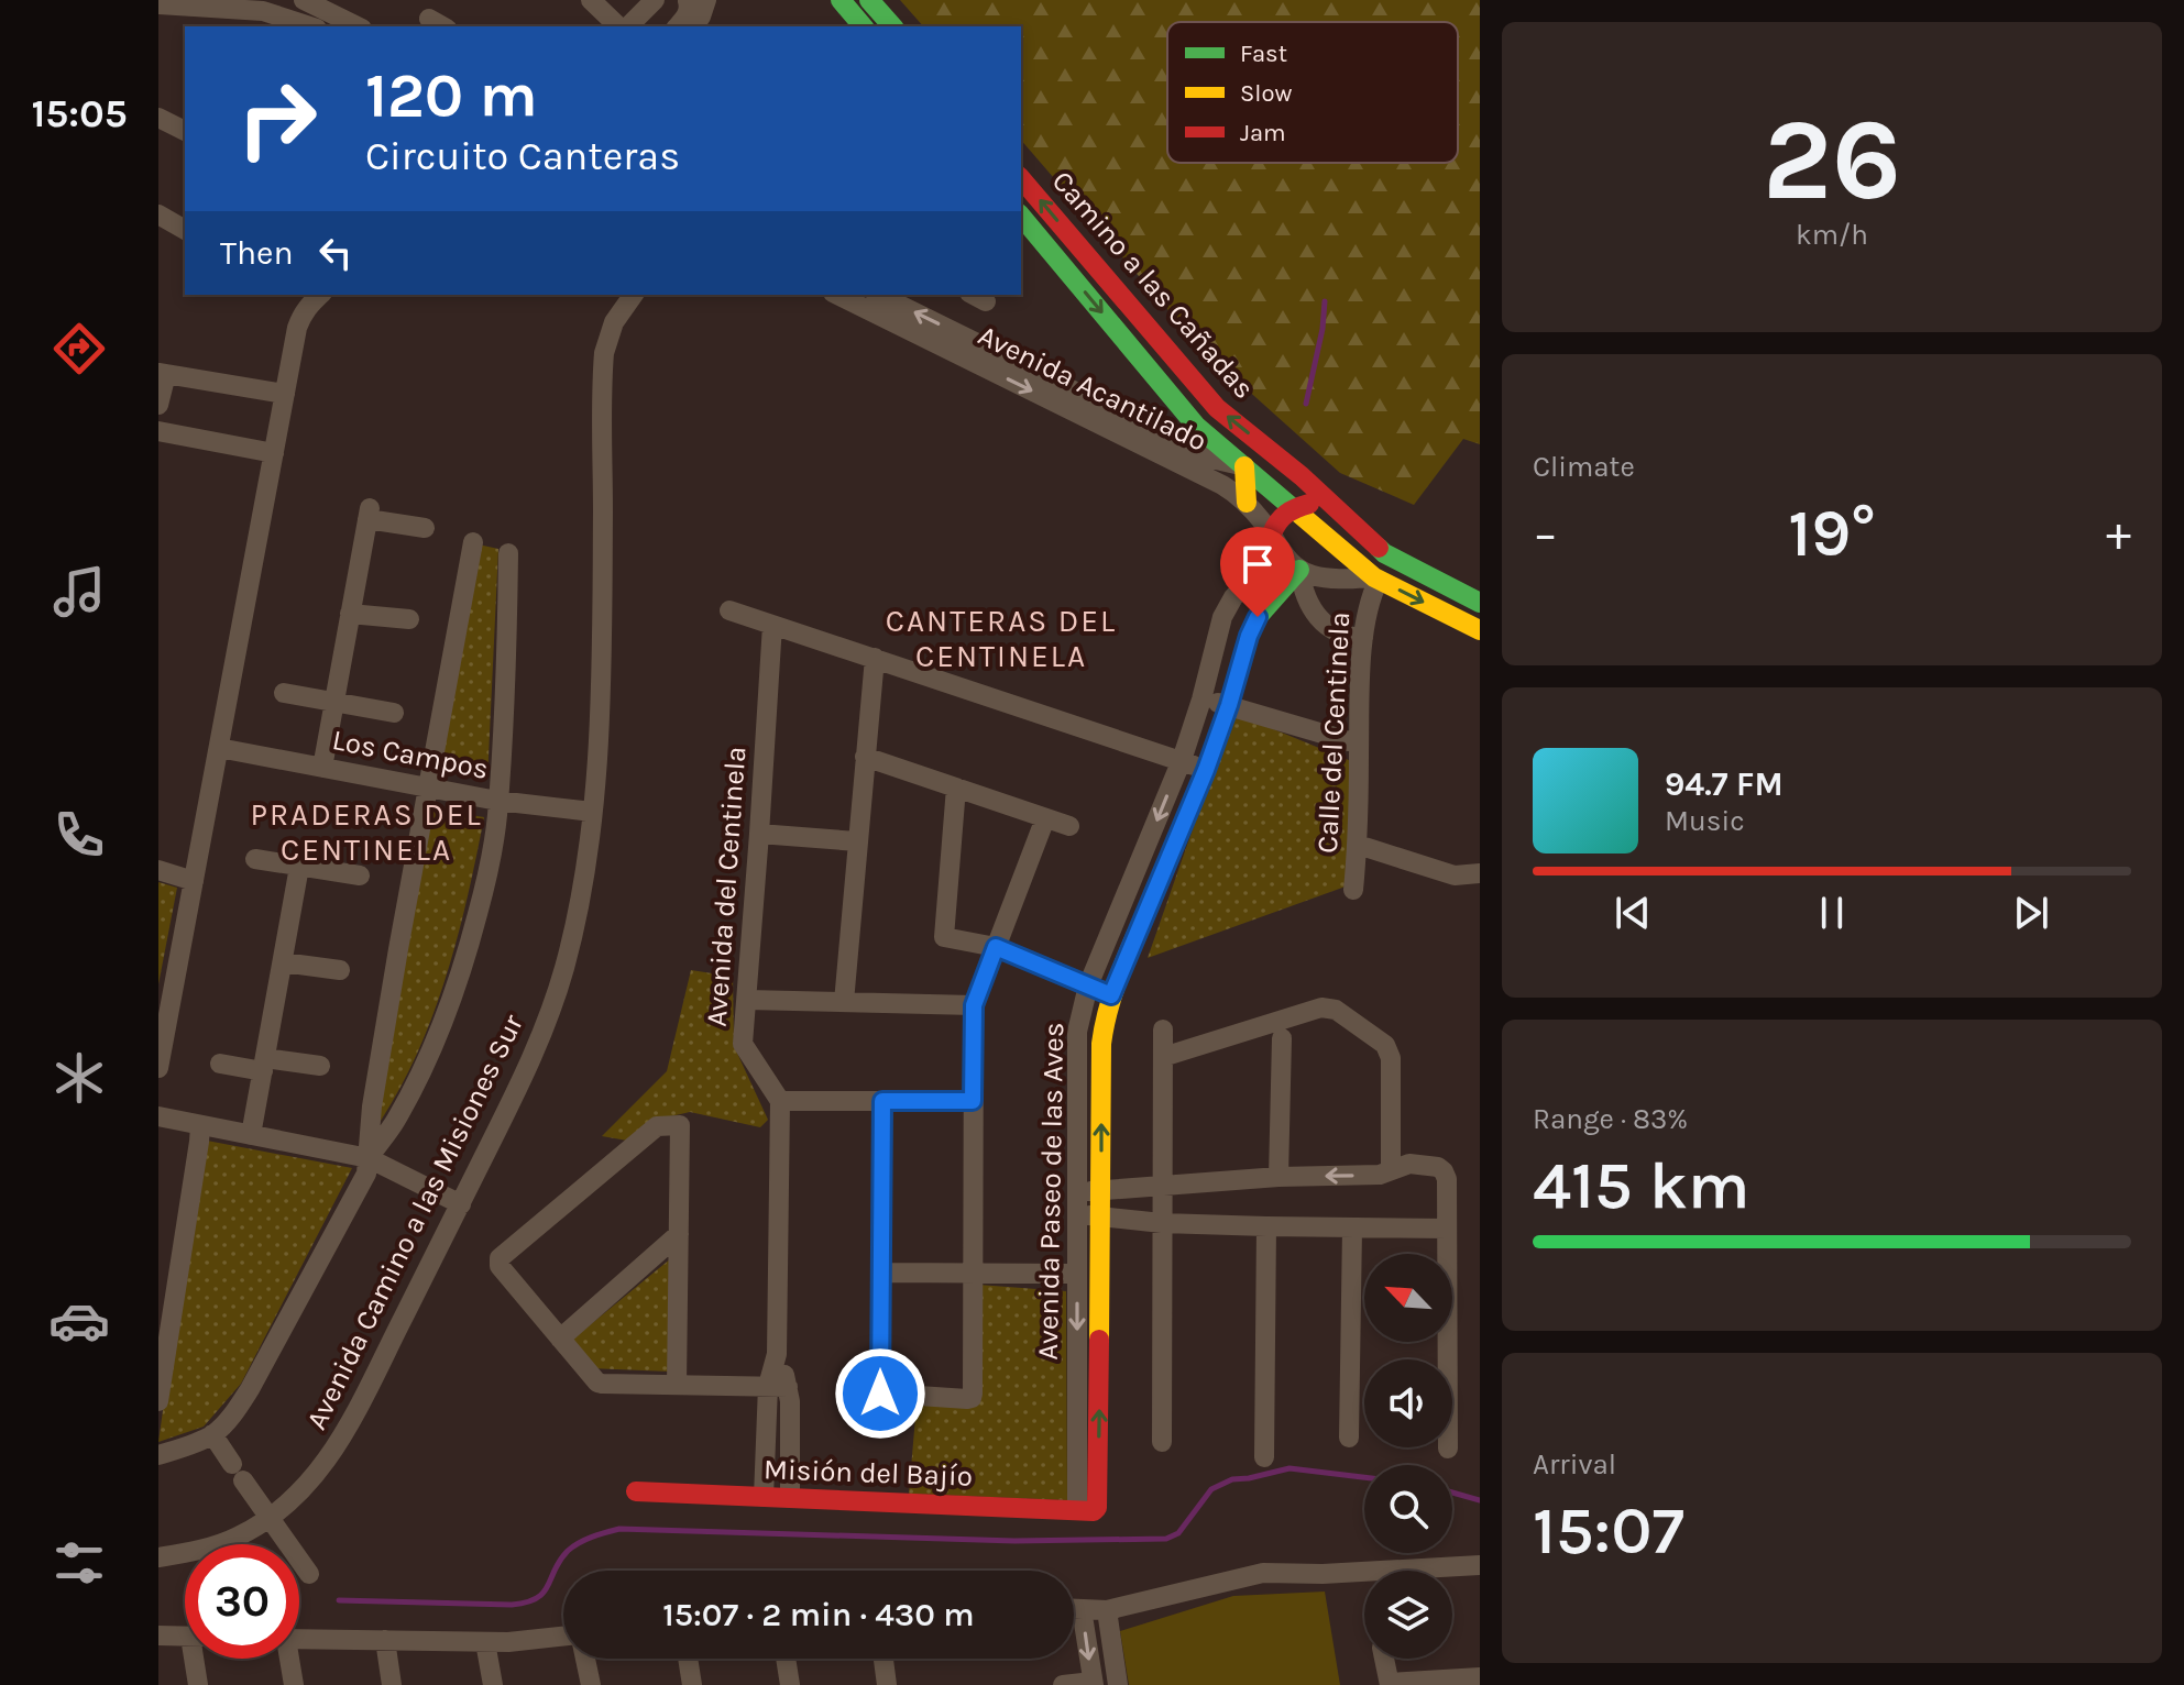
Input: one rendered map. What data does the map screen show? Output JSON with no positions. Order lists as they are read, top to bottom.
{
  "streets": {
    "main road": ["Camino a las Cañadas", "Avenida Paseo de las Aves", "Misión del Bajío"],
    "street": [
      "Avenida Acantilado",
      "Calle del Centinela",
      "Los Campos",
      "Avenida del Centinela",
      "Avenida Camino a las Misiones Sur"
    ]
  },
  "crossings": [
    ["Camino a las Cañadas", "Avenida Acantilado"],
    ["Camino a las Cañadas", "Calle del Centinela"],
    ["Avenida Acantilado", "Calle del Centinela"],
    ["Avenida Acantilado", "Avenida Paseo de las Aves"],
    ["Los Campos", "Avenida Camino a las Misiones Sur"],
    ["Avenida Paseo de las Aves", "Misión del Bajío"]
  ],
  "districts": ["CANTERAS DEL CENTINELA", "PRADERAS DEL CENTINELA"],
  "legend": ["Fast", "Slow", "Jam"],
  "north": "top left",
  "page": {
    "tabs": "15:05",
    "tile": [
      ["26", "km/h"],
      "Climate",
      ["Range · 83%", "415 km"],
      ["Arrival", "15:07"]
    ],
    "turn": ["120 m", "Circuito Canteras"],
    "then": "Then",
    "heat": ["−", "19°", "+"],
    "song": ["94.7 FM", "Music"],
    "limit": "30",
    "trip": "15:07 · 2 min · 430 m"
  }
}
